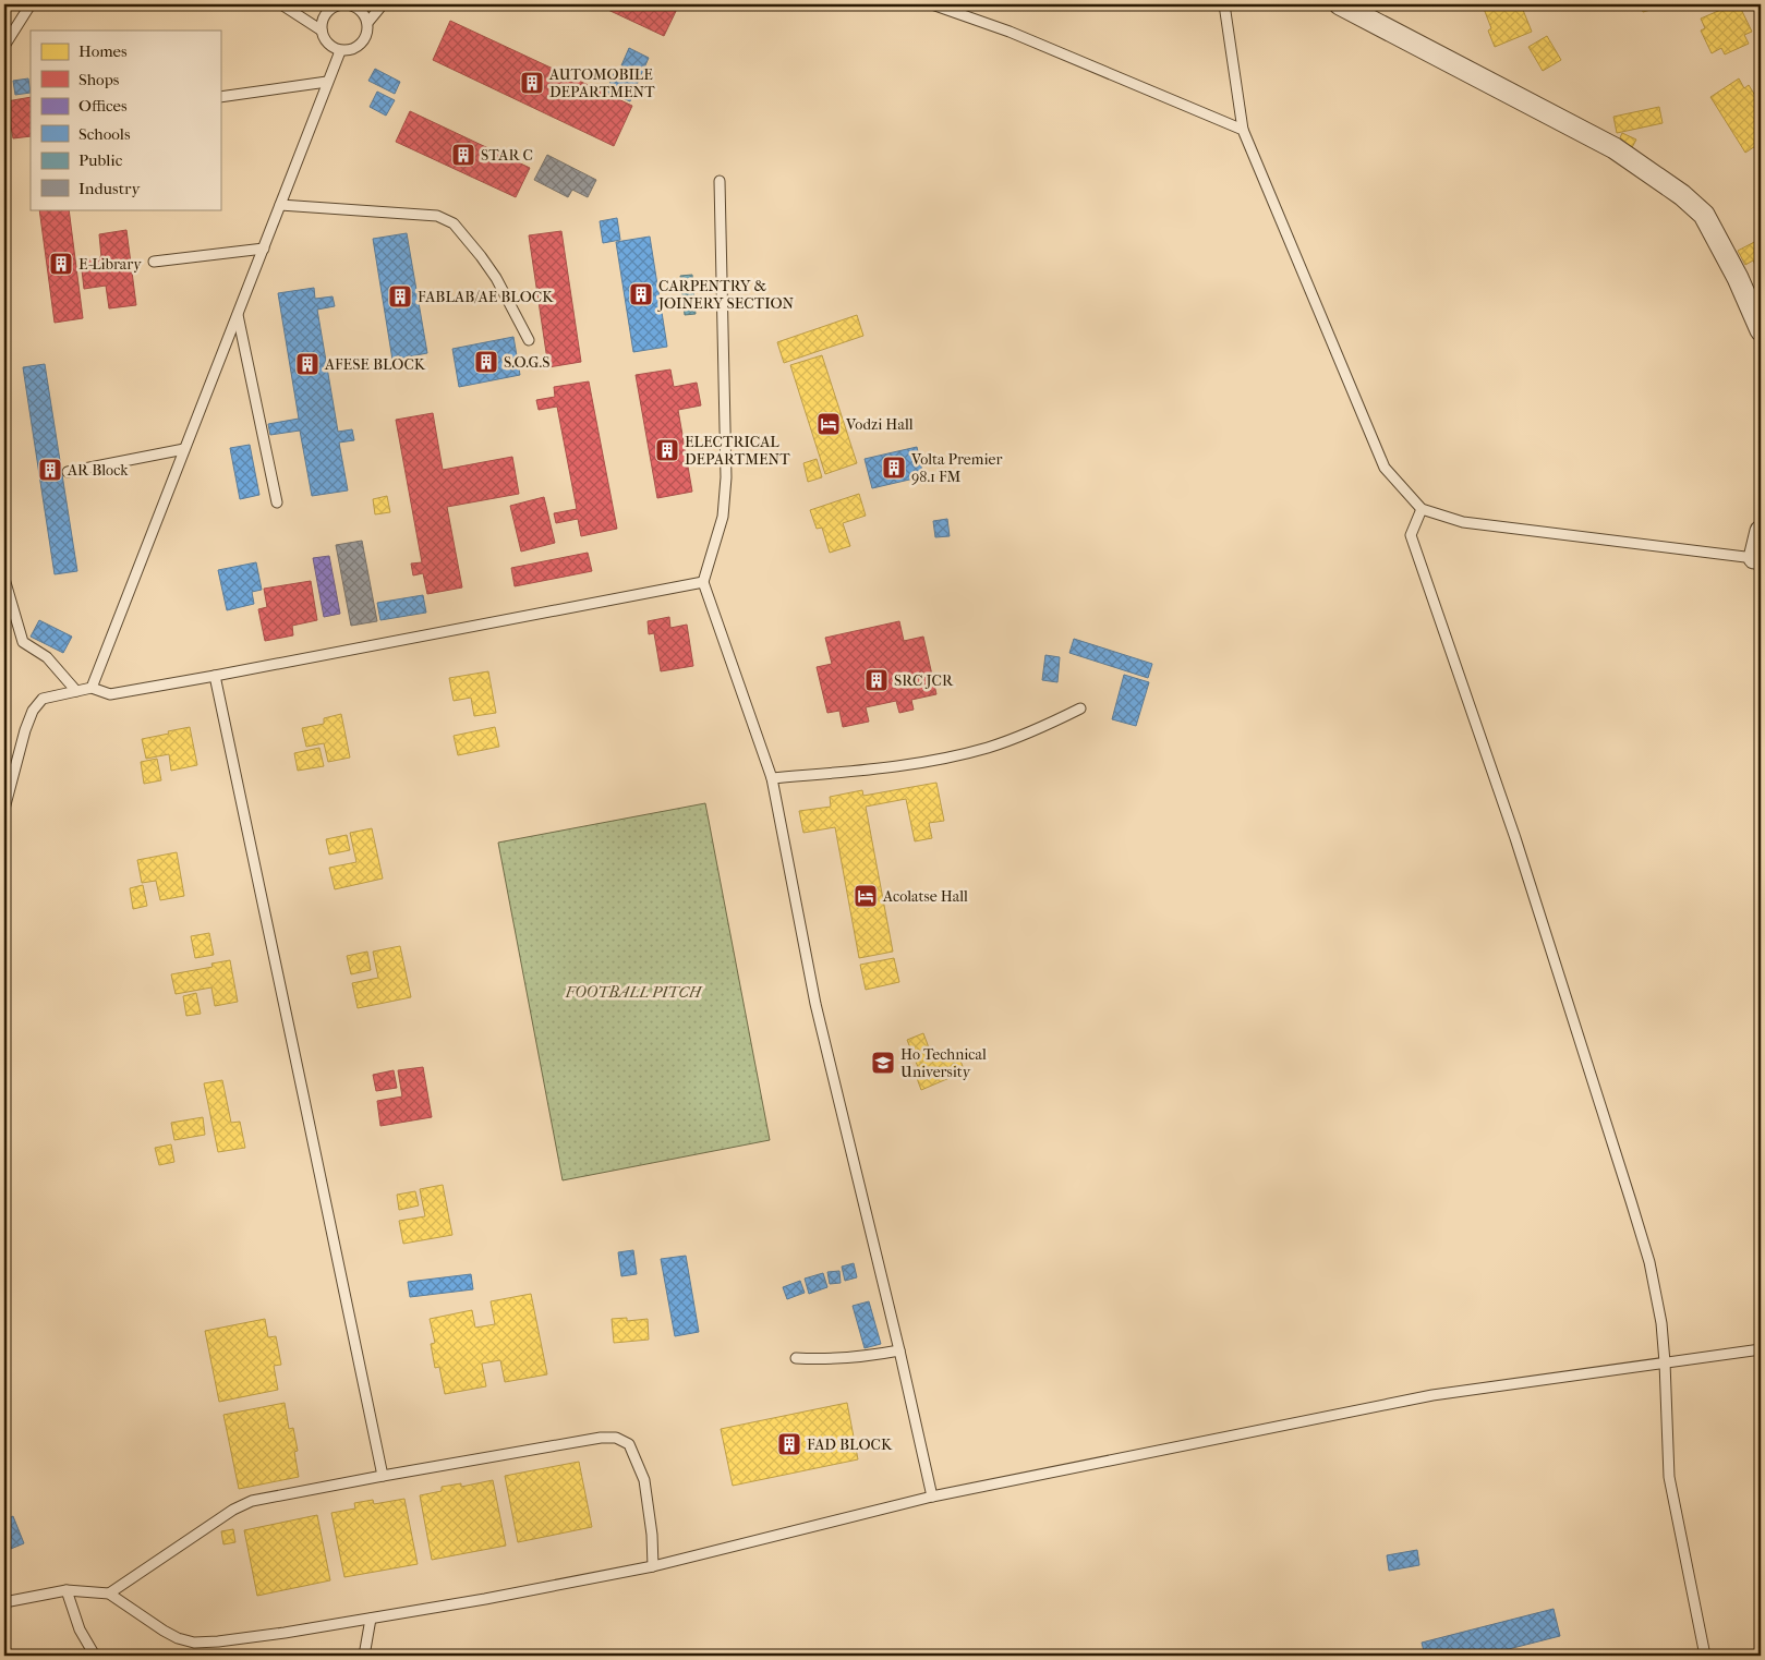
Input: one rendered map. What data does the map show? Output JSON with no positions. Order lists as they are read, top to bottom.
{
  "parks": ["FOOTBALL PITCH"],
  "places": {
    "building": [
      "AUTOMOBILE DEPARTMENT",
      "STAR C",
      "E-Library",
      "CARPENTRY & JOINERY SECTION",
      "FABLAB/AE BLOCK",
      "S.O.G.S",
      "AFESE BLOCK",
      "ELECTRICAL DEPARTMENT",
      "Volta Premier 98.1 FM",
      "AR Block",
      "SRC JCR",
      "FAD BLOCK"
    ],
    "hotel": ["Vodzi Hall", "Acolatse Hall"],
    "school or university": ["Ho Technical University"]
  },
  "legend": [
    "Homes",
    "Shops",
    "Offices",
    "Schools",
    "Public",
    "Industry"
  ]
}
